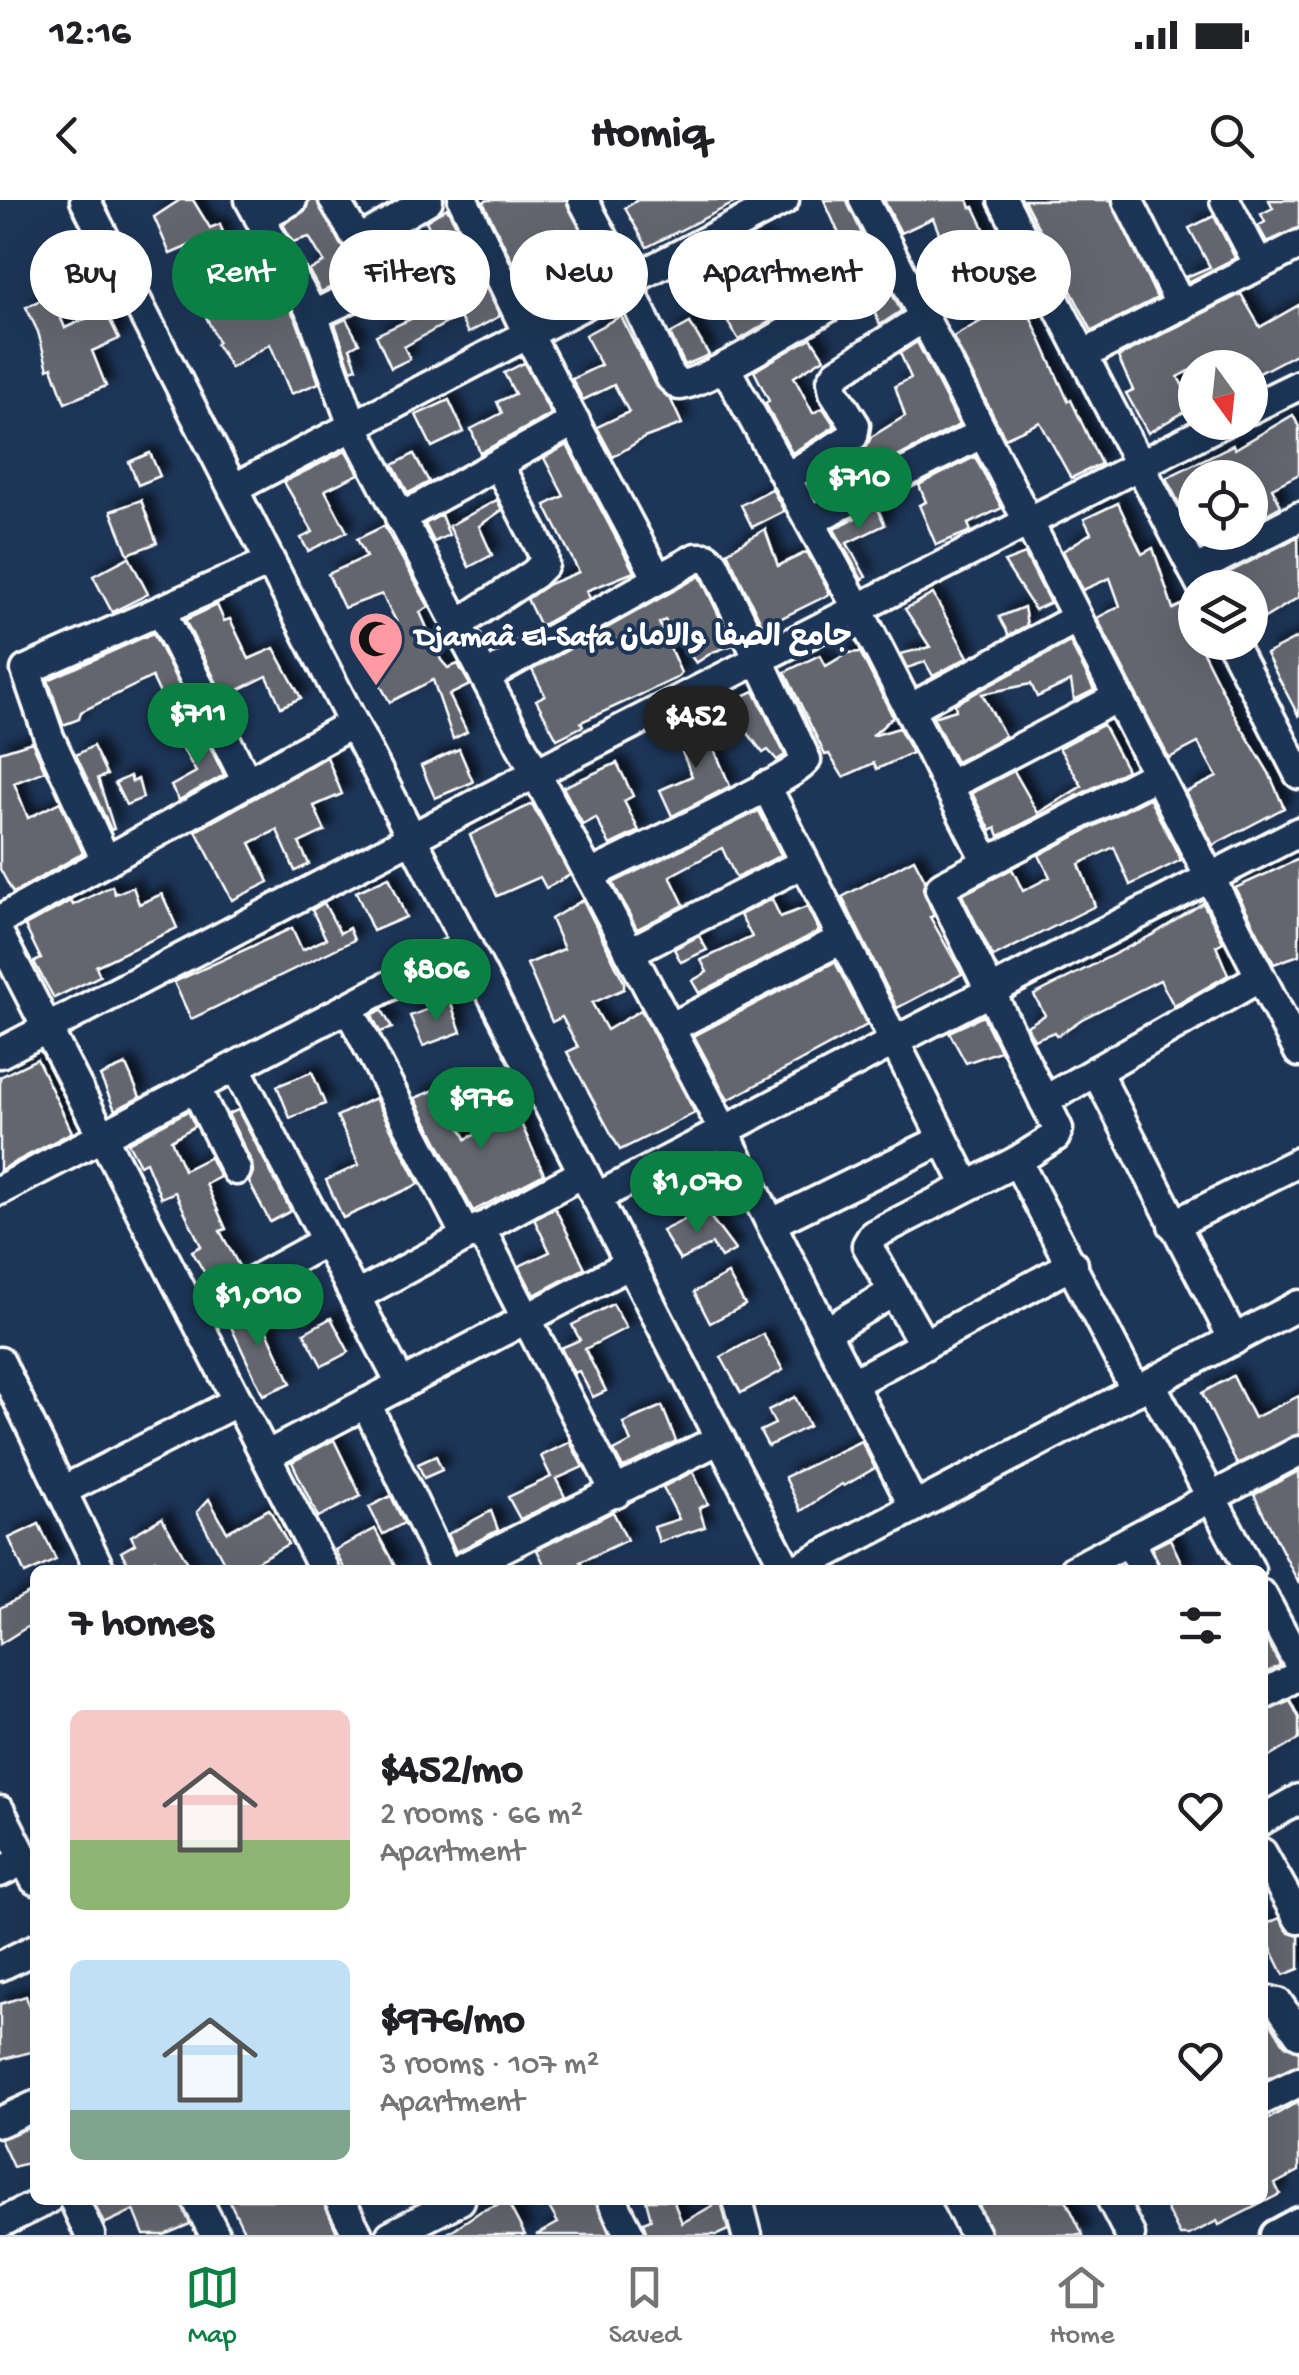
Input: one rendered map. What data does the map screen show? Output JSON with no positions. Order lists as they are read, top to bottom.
{
  "places": {
    "mosque": ["Djamaâ El-Safa جامع الصفا والامان"]
  },
  "north": "bottom",
  "page": {
    "status": "12:16",
    "header": "Homiq",
    "chip": [
      "Buy",
      "Rent",
      "Filters",
      "New",
      "Apartment",
      "House"
    ],
    "price": [
      "$710",
      "$711",
      "$452",
      "$806",
      "$976",
      "$1,070",
      "$1,010"
    ],
    "heading": "7 homes",
    "list": [
      {
        "name": "$452/mo",
        "note": "2 rooms · 66 m² · Apartment"
      },
      {
        "name": "$976/mo",
        "note": "3 rooms · 107 m² · Apartment"
      }
    ],
    "tabs": ["Map", "Saved", "Home"]
  }
}
